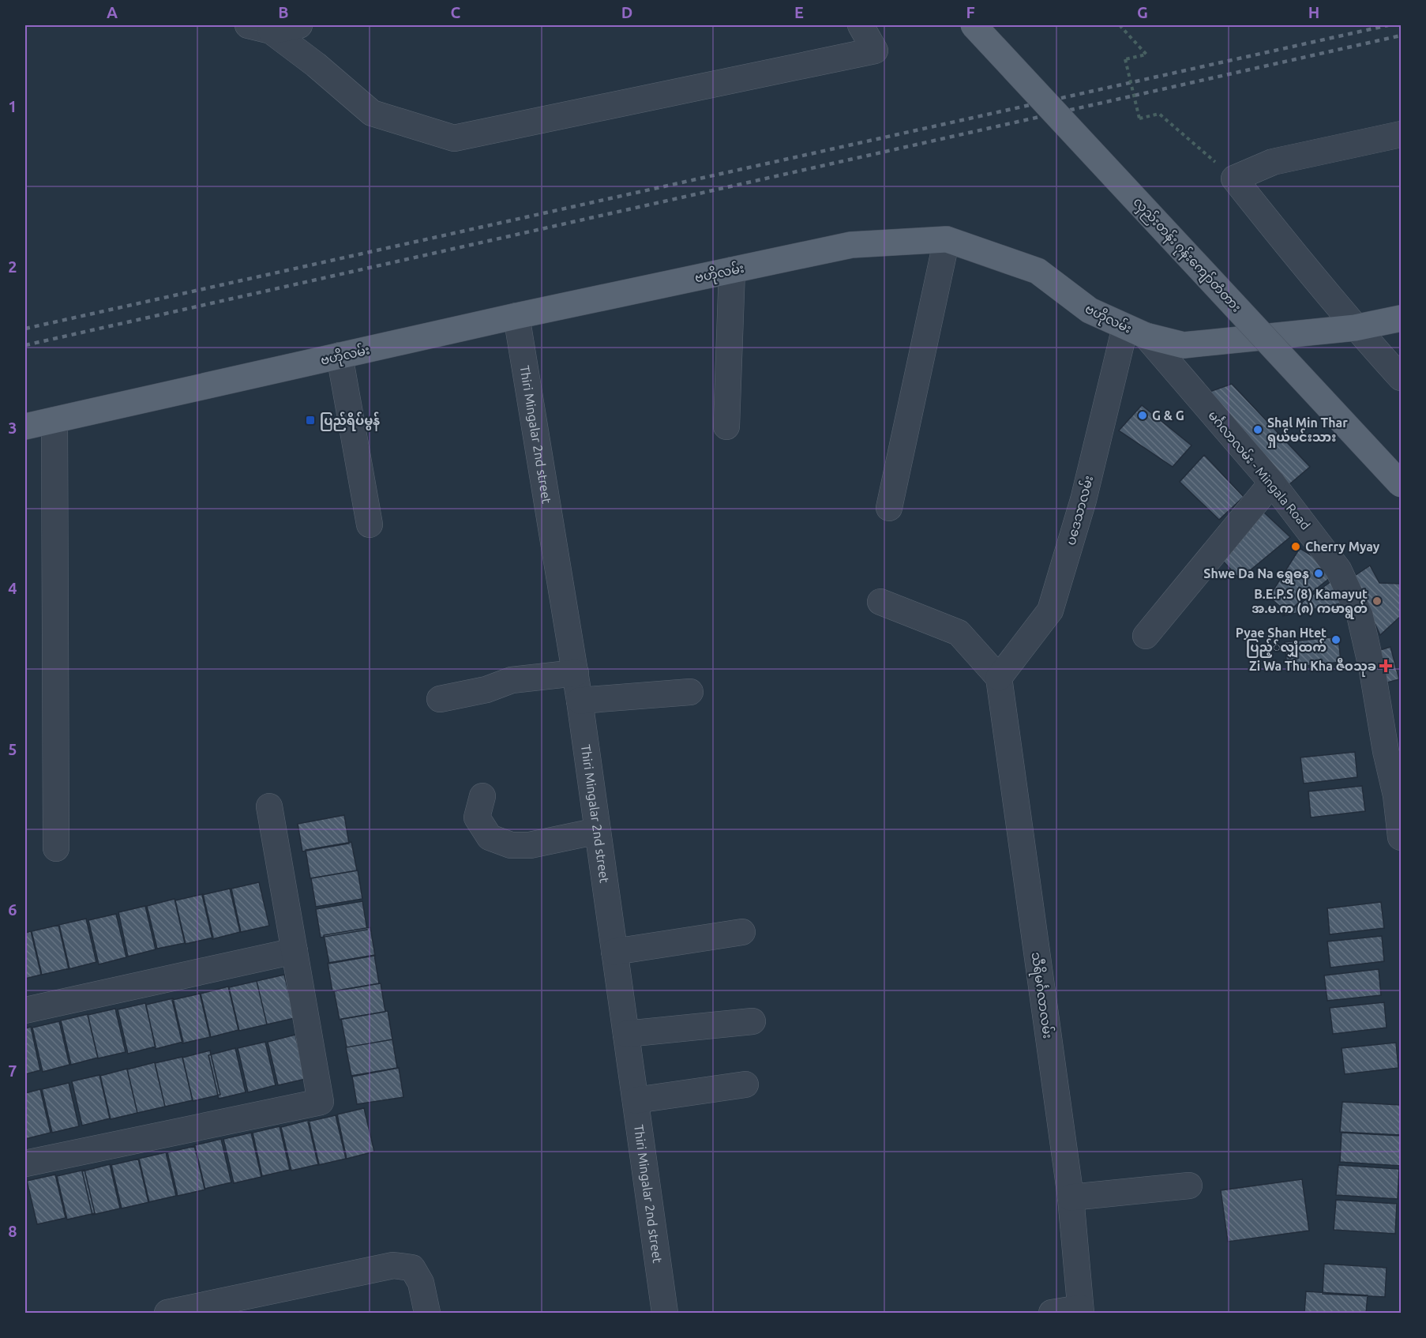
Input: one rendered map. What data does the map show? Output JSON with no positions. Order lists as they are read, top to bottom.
{
  "streets": {
    "main road": ["လှည်းတန်း ဂုန်းကျော်တံတား", "ဗဟိုလမ်း"],
    "street": [
      "Thiri Mingalar 2nd street",
      "မင်္ဂလာလမ်း - Mingala Road",
      "ပဒေသာလမ်း",
      "သီရိမင်္ဂလာလမ်း"
    ]
  },
  "crossings": [
    ["ဗဟိုလမ်း", "Thiri Mingalar 2nd street"],
    ["ဗဟိုလမ်း", "မင်္ဂလာလမ်း - Mingala Road"],
    ["ဗဟိုလမ်း", "ပဒေသာလမ်း"],
    ["မင်္ဂလာလမ်း - Mingala Road", "ပဒေသာလမ်း"],
    ["ပဒေသာလမ်း", "သီရိမင်္ဂလာလမ်း"]
  ],
  "places": {
    "other": [
      "G & G",
      "Shal Min Thar ရှယ်မင်းသား",
      "Cherry Myay",
      "Shwe Da Na ရွှေဓန",
      "B.E.P.S (8) Kamayut အ.မ.က (၈) ကမာရွတ်",
      "Pyae Shan Htet ပြည့််လျှံထက်"
    ],
    "transit": ["ပြည်ရိပ်မွန်"],
    "health": ["Zi Wa Thu Kha ဇီဝသုခ"]
  },
  "grid": {
    "columns": [
      "A",
      "B",
      "C",
      "D",
      "E",
      "F",
      "G",
      "H"
    ],
    "rows": [
      "1",
      "2",
      "3",
      "4",
      "5",
      "6",
      "7",
      "8"
    ]
  }
}
